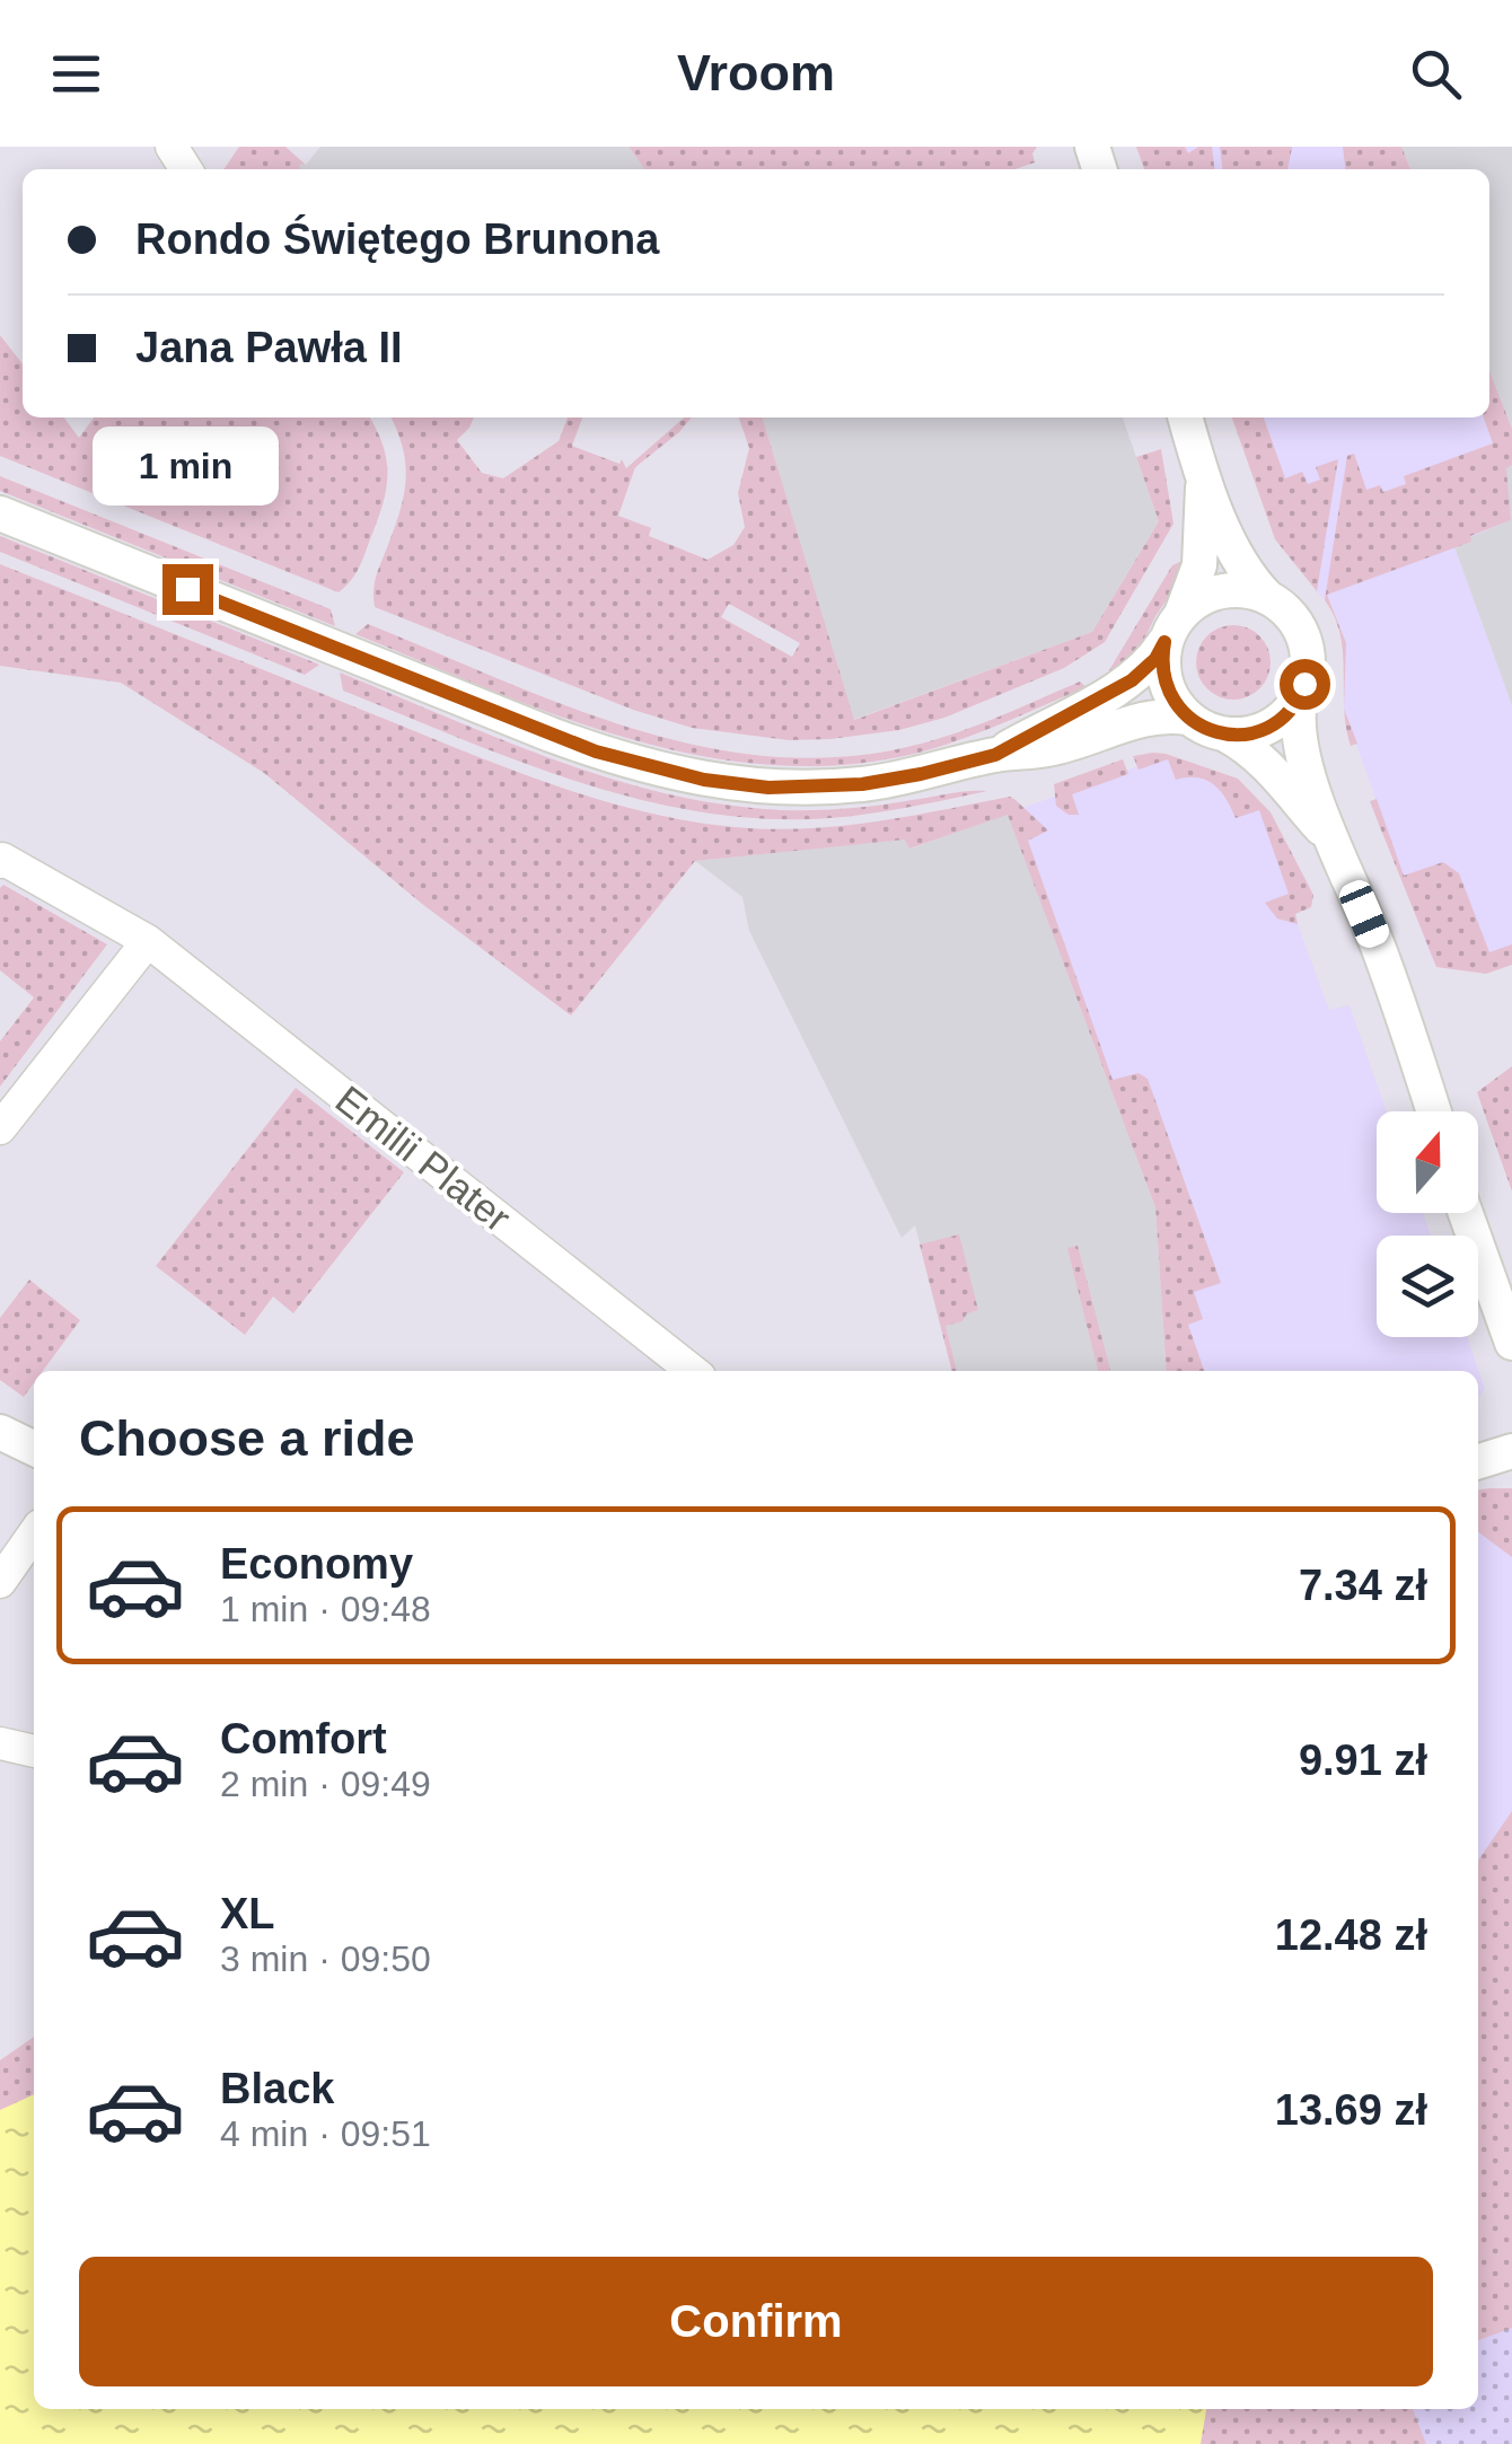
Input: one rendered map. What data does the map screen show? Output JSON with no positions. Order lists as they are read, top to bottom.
{
  "streets": {
    "street": ["Emilii Plater"]
  },
  "north": "top",
  "page": {
    "header": "Vroom",
    "banner": ["Rondo Świętego Brunona", "Jana Pawła II"],
    "bubble": "1 min",
    "heading": "Choose a ride",
    "list": [
      {
        "name": "Economy",
        "note": "1 min · 09:48",
        "value": "7.34 zł"
      },
      {
        "name": "Comfort",
        "note": "2 min · 09:49",
        "value": "9.91 zł"
      },
      {
        "name": "XL",
        "note": "3 min · 09:50",
        "value": "12.48 zł"
      },
      {
        "name": "Black",
        "note": "4 min · 09:51",
        "value": "13.69 zł"
      }
    ],
    "buttons": "Confirm"
  }
}
